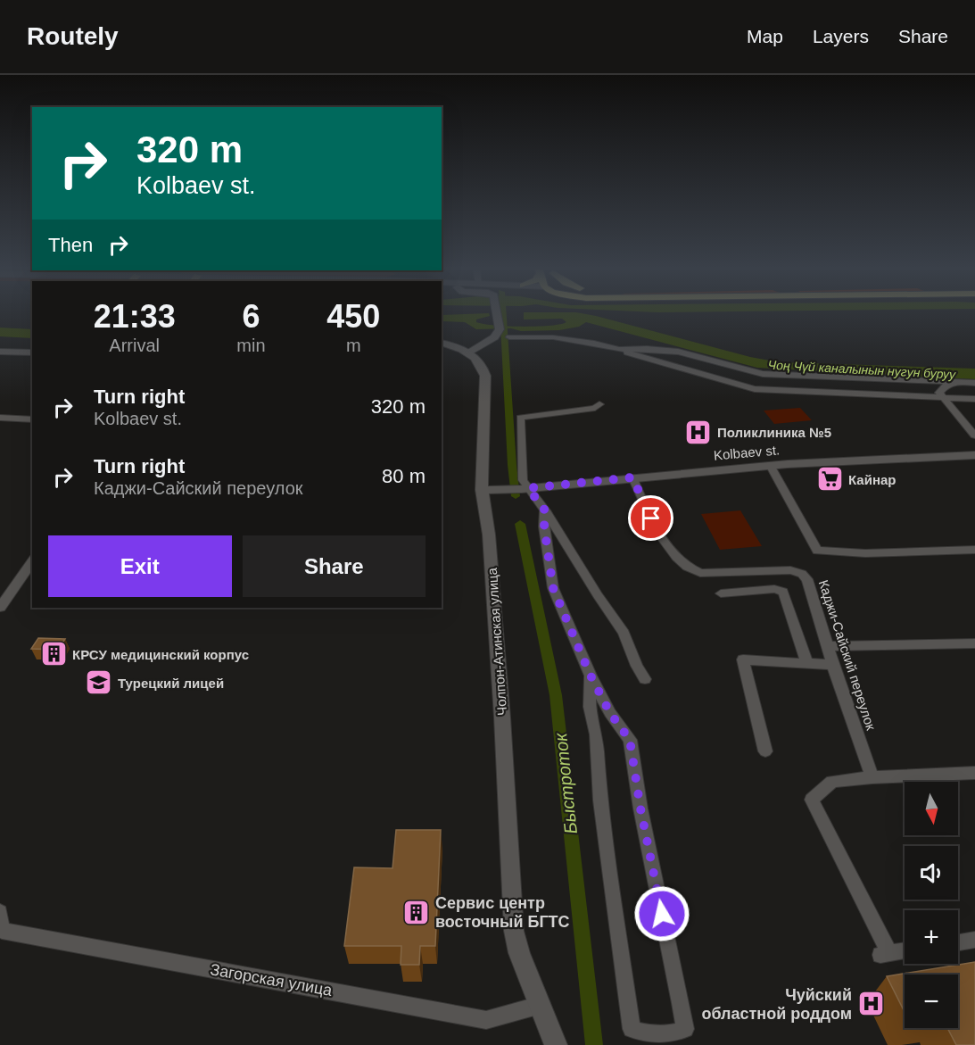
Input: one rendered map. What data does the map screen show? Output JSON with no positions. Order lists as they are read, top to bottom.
{
  "streets": {
    "main road": ["Kolbaev st.", "Чолпон-Атинская улица"],
    "street": ["Каджи-Сайский переулок", "Загорская улица"]
  },
  "crossings": [
    ["Kolbaev st.", "Чолпон-Атинская улица"],
    ["Kolbaev st.", "Каджи-Сайский переулок"],
    ["Чолпон-Атинская улица", "Загорская улица"]
  ],
  "water": ["Чоң Чүй каналынын нугун буруу", "Быстроток"],
  "places": {
    "hospital": ["Поликлиника №5", "Чуйский областной роддом"],
    "supermarket": ["Кайнар"],
    "building": ["КРСУ медицинский корпус", "Сервис центр восточный БГТС"],
    "school or university": ["Турецкий лицей"]
  },
  "north": "bottom",
  "page": {
    "header": "Routely",
    "nav": ["Map", "Layers", "Share"],
    "turn": ["320 m", "Kolbaev st."],
    "then": "Then",
    "eta": [
      "21:33",
      "Arrival",
      "6",
      "min",
      "450",
      "m"
    ],
    "list": [
      {
        "name": "Turn right",
        "note": "Kolbaev st.",
        "value": "320 m"
      },
      {
        "name": "Turn right",
        "note": "Каджи-Сайский переулок",
        "value": "80 m"
      }
    ],
    "buttons": ["Exit", "Share"],
    "map_buttons": ["+", "−"]
  }
}
